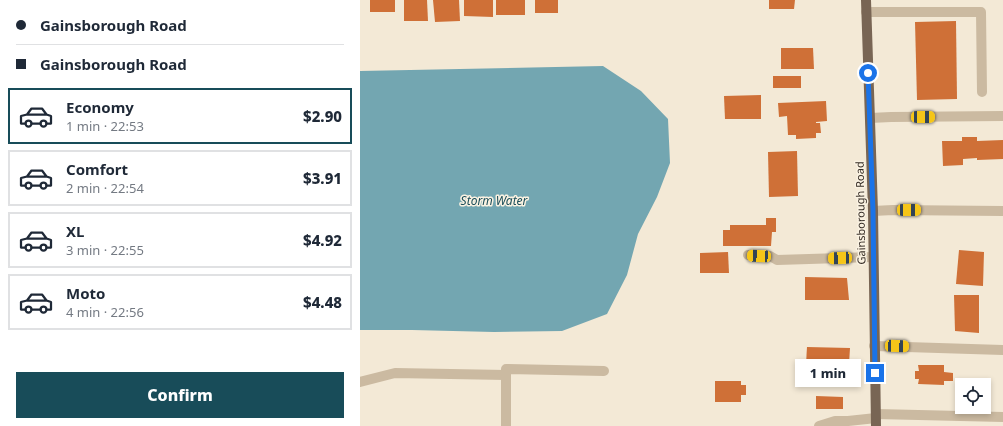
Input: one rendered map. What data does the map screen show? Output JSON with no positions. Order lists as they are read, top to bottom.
{
  "streets": {
    "main road": ["Gainsborough Road"]
  },
  "water": ["Storm Water"],
  "page": {
    "banner": ["Gainsborough Road", "Gainsborough Road"],
    "list": [
      {
        "name": "Economy",
        "note": "1 min · 22:53",
        "value": "$2.90"
      },
      {
        "name": "Comfort",
        "note": "2 min · 22:54",
        "value": "$3.91"
      },
      {
        "name": "XL",
        "note": "3 min · 22:55",
        "value": "$4.92"
      },
      {
        "name": "Moto",
        "note": "4 min · 22:56",
        "value": "$4.48"
      }
    ],
    "bubble": "1 min",
    "buttons": "Confirm"
  }
}
